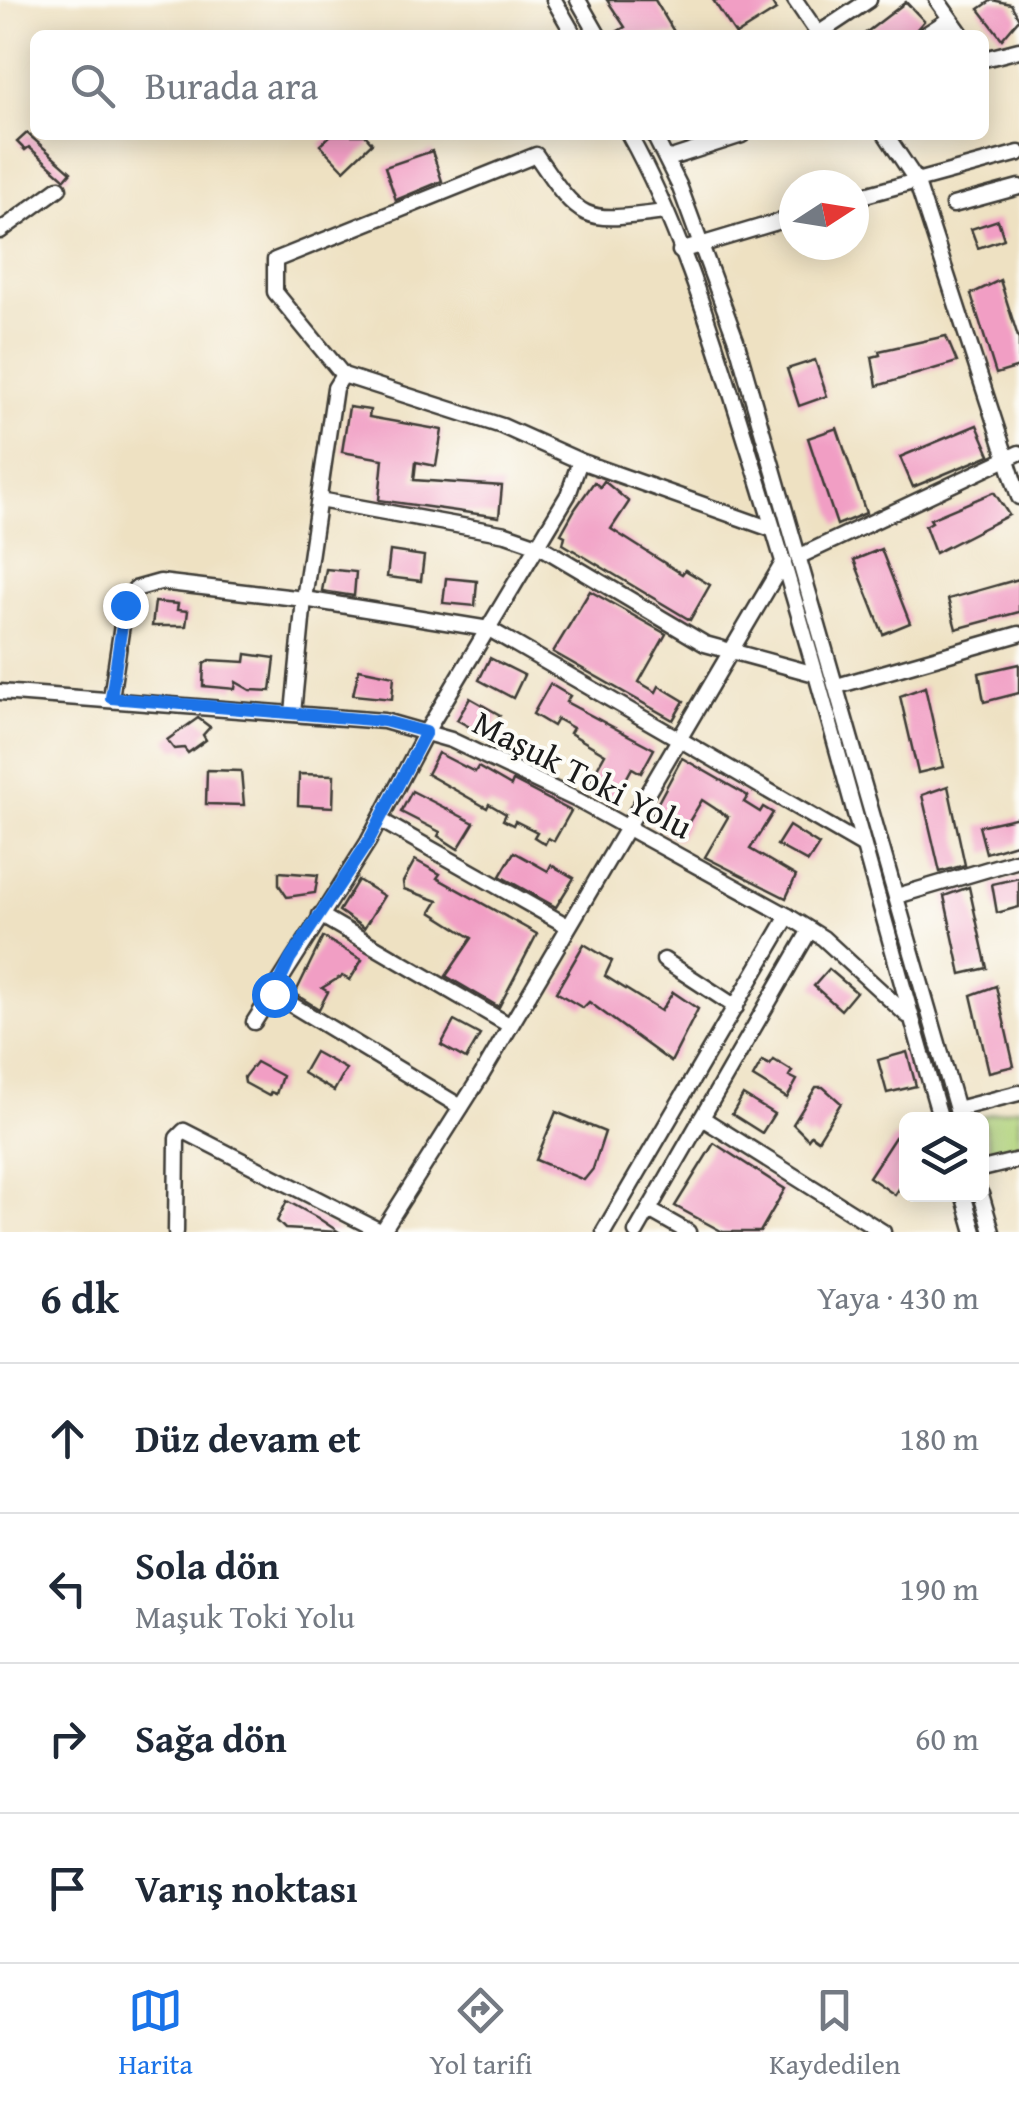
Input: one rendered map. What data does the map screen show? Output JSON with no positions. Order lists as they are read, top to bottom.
{
  "streets": {
    "street": ["Maşuk Toki Yolu"]
  },
  "north": "right",
  "page": {
    "search": "Burada ara",
    "heading": ["6 dk", "Yaya · 430 m"],
    "list": [
      ["Düz devam et", "180 m"],
      ["Sola dön", "Maşuk Toki Yolu", "190 m"],
      ["Sağa dön", "60 m"],
      "Varış noktası"
    ],
    "nav": ["Harita", "Yol tarifi", "Kaydedilen"]
  }
}
